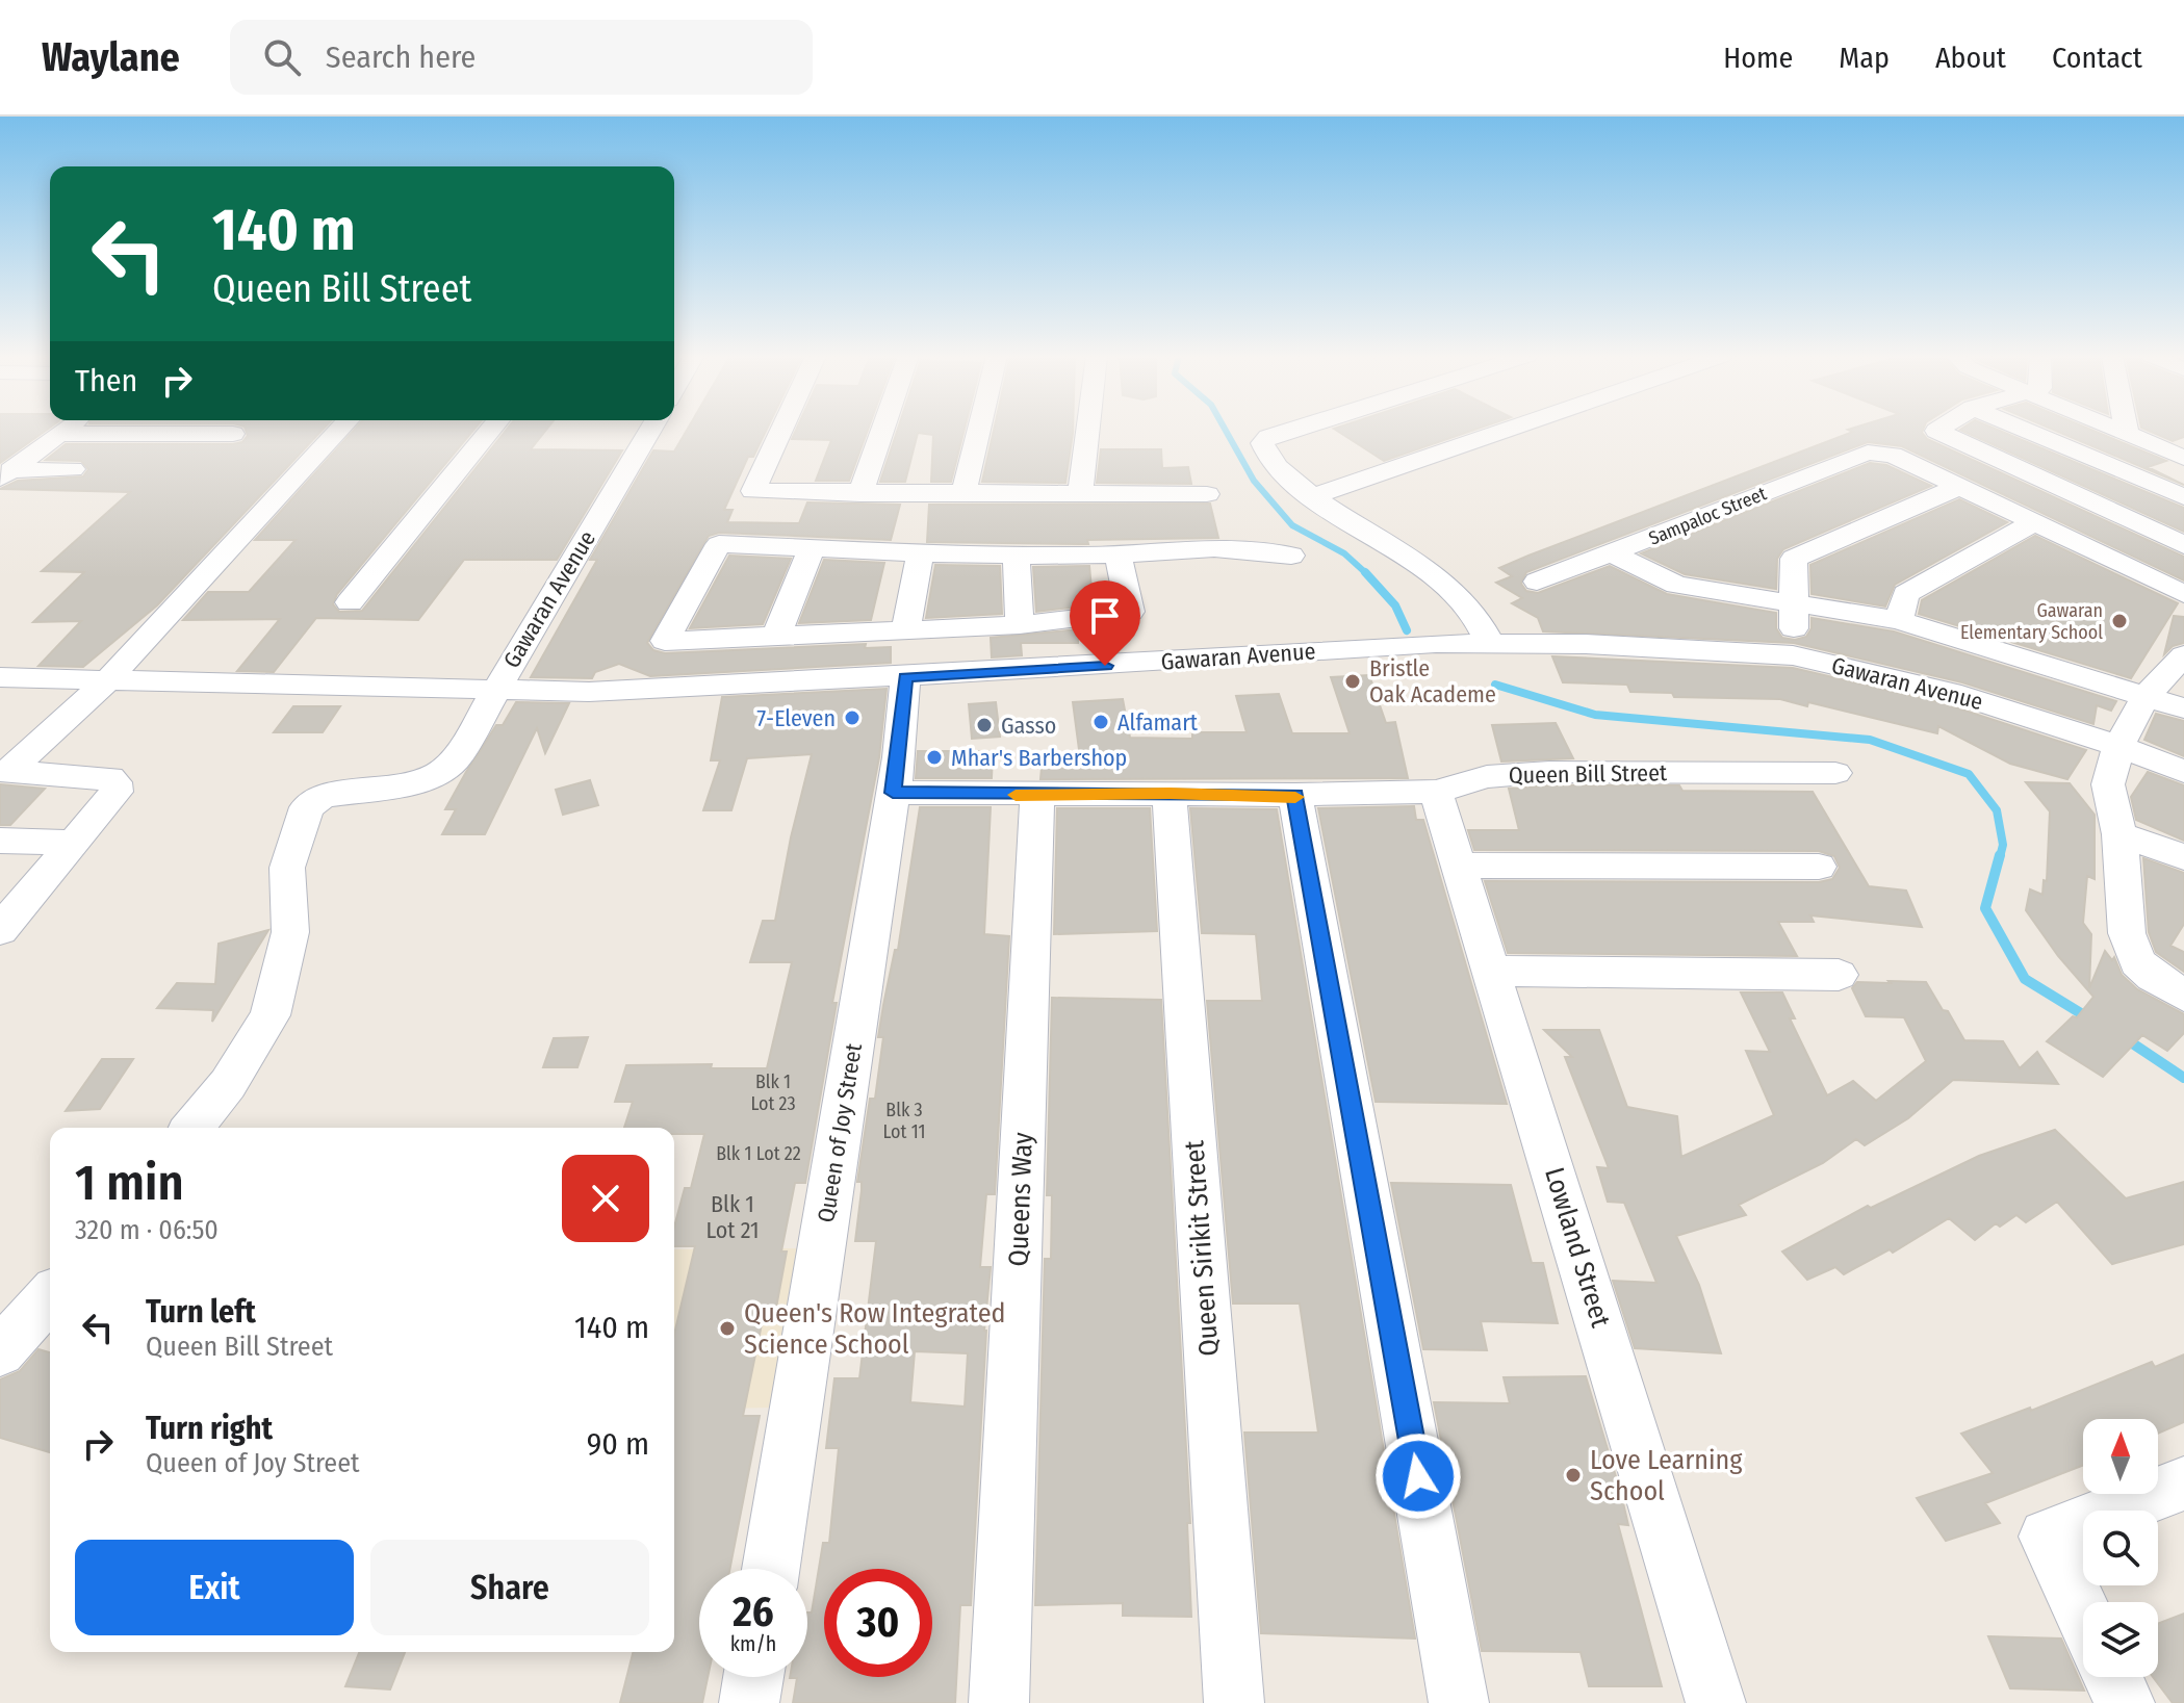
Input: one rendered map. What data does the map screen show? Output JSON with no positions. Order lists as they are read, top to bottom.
{
  "streets": {
    "street": [
      "Sampaloc Street",
      "Gawaran Avenue",
      "Queen Bill Street",
      "Queen of Joy Street",
      "Queens Way",
      "Lowland Street",
      "Queen Sirikit Street"
    ]
  },
  "crossings": [
    ["Gawaran Avenue", "Queen of Joy Street"],
    ["Queen Bill Street", "Queen of Joy Street"],
    ["Queen Bill Street", "Queens Way"],
    ["Queen Bill Street", "Lowland Street"],
    ["Queen Bill Street", "Queen Sirikit Street"]
  ],
  "places": [
    "Gawaran Elementary School",
    "Bristle Oak Academe",
    "7-Eleven",
    "Alfamart",
    "Gasso",
    "Mhar's Barbershop",
    "Queen's Row Integrated Science School",
    "Love Learning School"
  ],
  "house_numbers": [
    "Blk 1 Lot 23",
    "Blk 3 Lot 11",
    "Blk 1 Lot 22",
    "Blk 1 Lot 21"
  ],
  "north": "top",
  "page": {
    "header": "Waylane",
    "search": "Search here",
    "nav": [
      "Home",
      "Map",
      "About",
      "Contact"
    ],
    "turn": ["140 m", "Queen Bill Street"],
    "then": "Then",
    "heading": ["1 min", "320 m · 06:50"],
    "list": [
      {
        "name": "Turn left",
        "note": "Queen Bill Street",
        "value": "140 m"
      },
      {
        "name": "Turn right",
        "note": "Queen of Joy Street",
        "value": "90 m"
      }
    ],
    "buttons": ["Exit", "Share"],
    "speed": "26 km/h",
    "limit": "30"
  }
}
